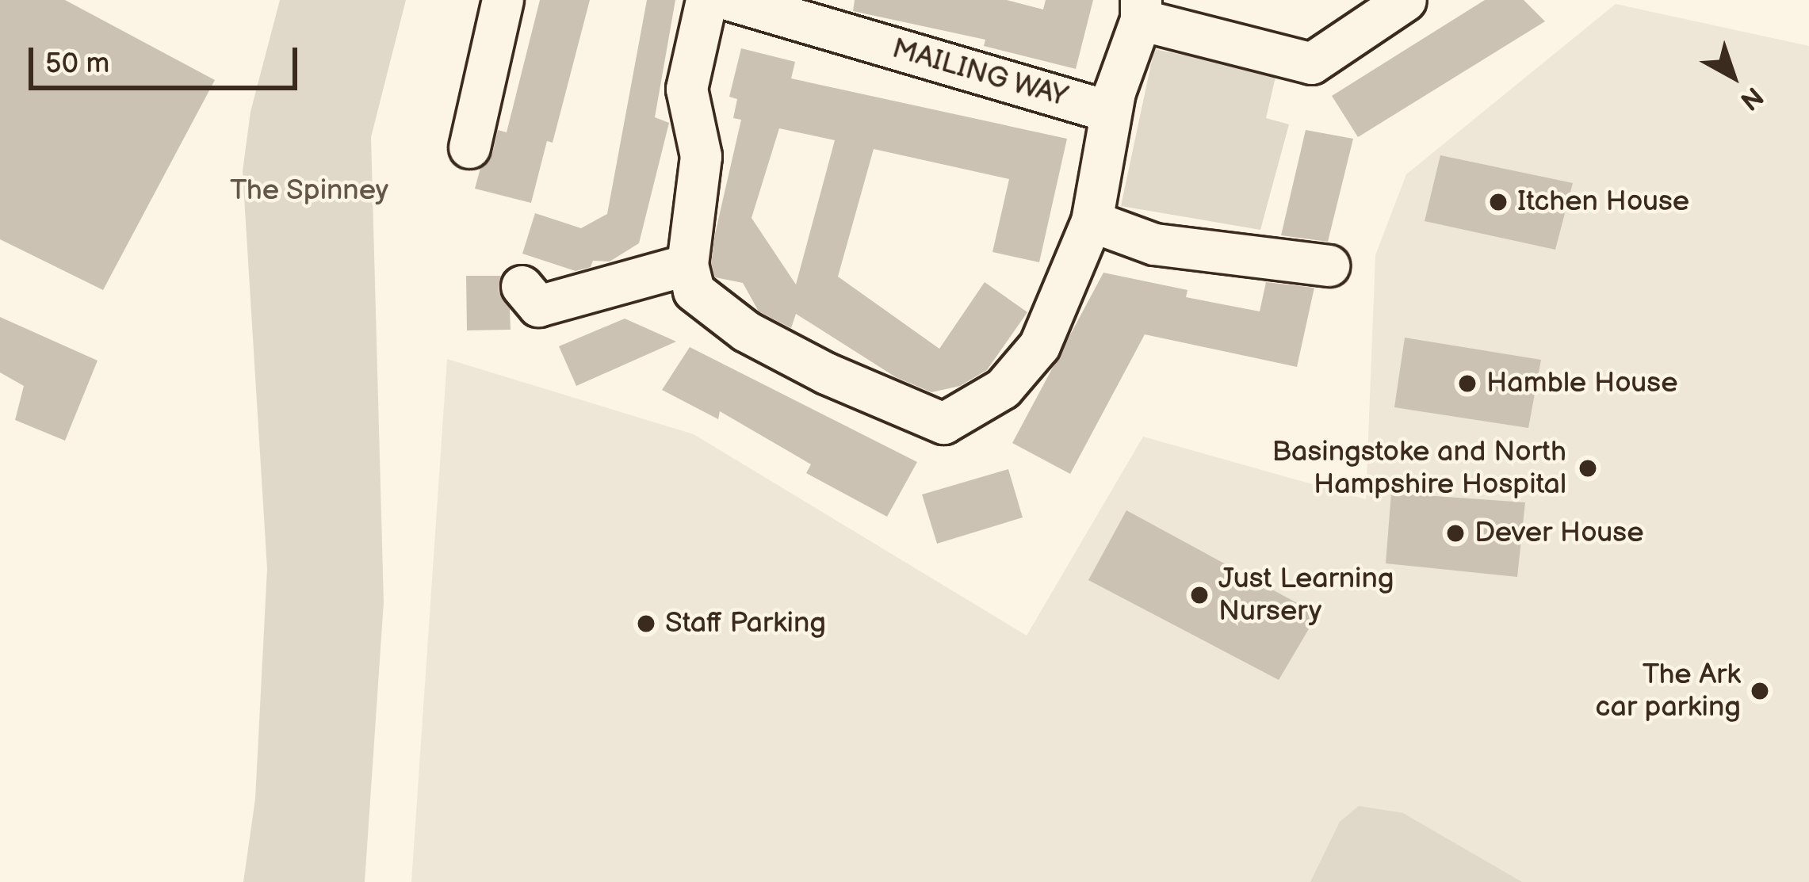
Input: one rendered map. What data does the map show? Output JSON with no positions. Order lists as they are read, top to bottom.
{
  "streets": {
    "street": ["MAILING WAY"]
  },
  "parks": ["The Spinney"],
  "places": [
    "Itchen House",
    "Hamble House",
    "Basingstoke and North Hampshire Hospital",
    "Dever House",
    "Just Learning Nursery",
    "Staff Parking",
    "The Ark car parking"
  ],
  "scale_bar": "50 m",
  "north": "bottom right"
}
